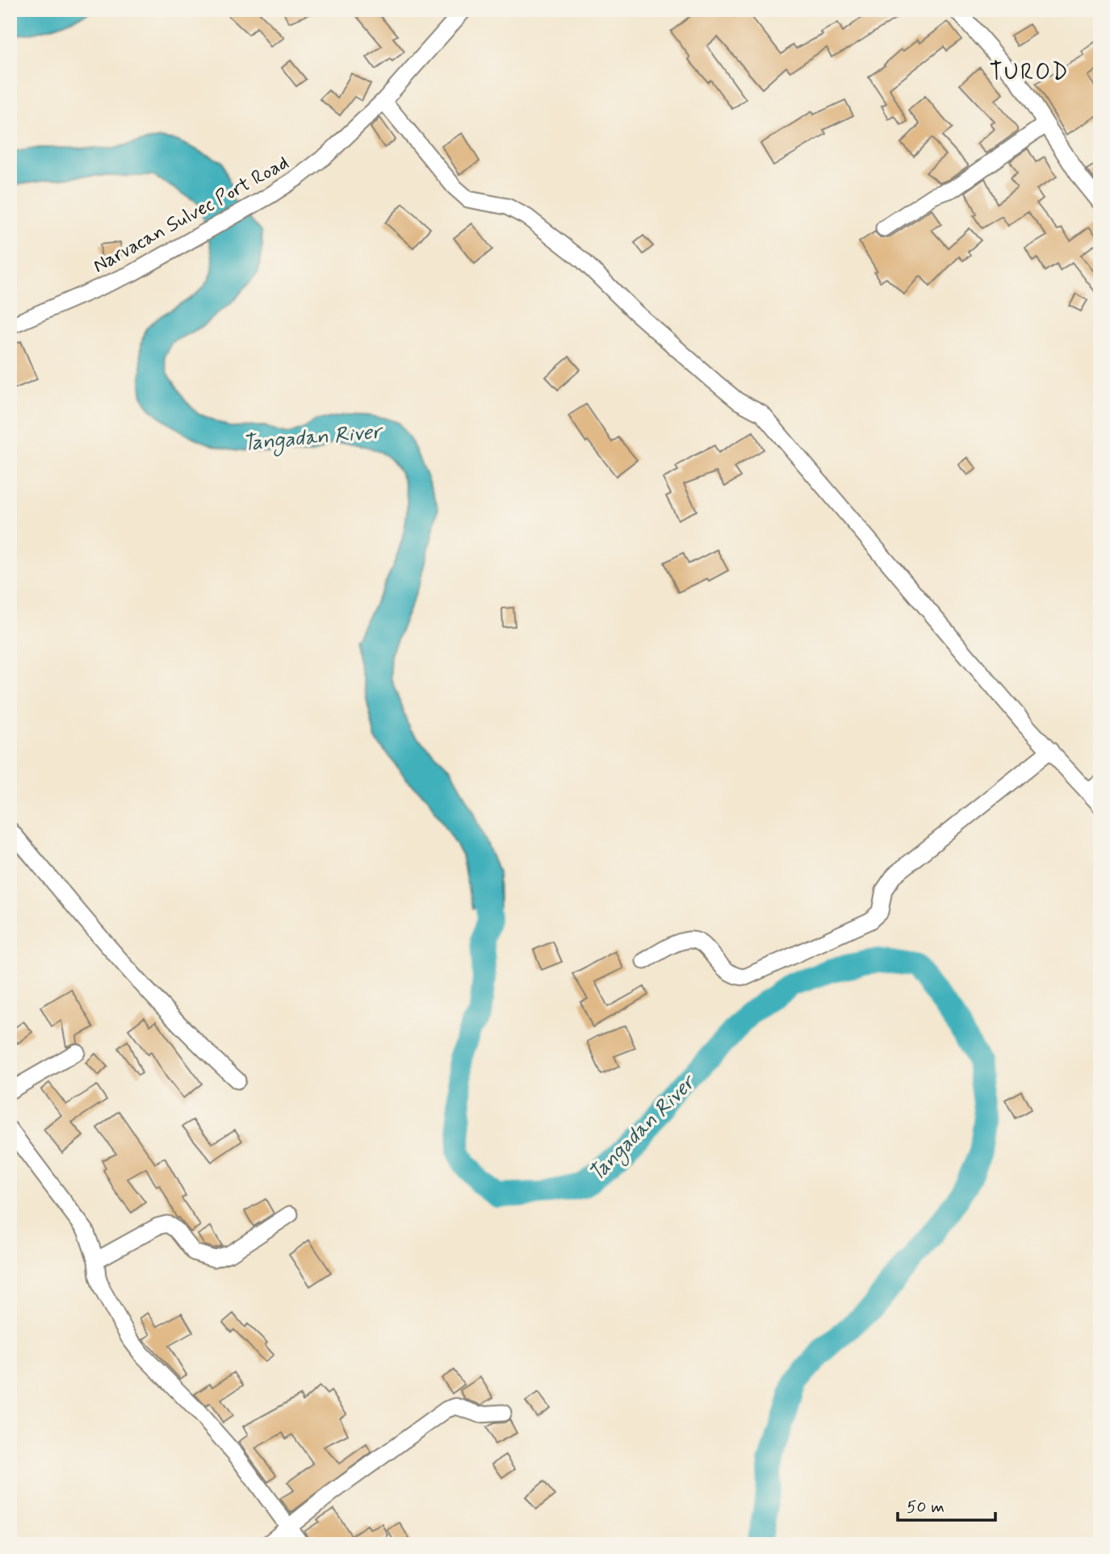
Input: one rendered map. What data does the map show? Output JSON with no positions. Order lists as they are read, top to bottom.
{
  "streets": {
    "street": ["Narvacan Sulvec Port Road"]
  },
  "districts": ["TUROD"],
  "water": ["Tangadan River"],
  "scale_bar": "50 m"
}
